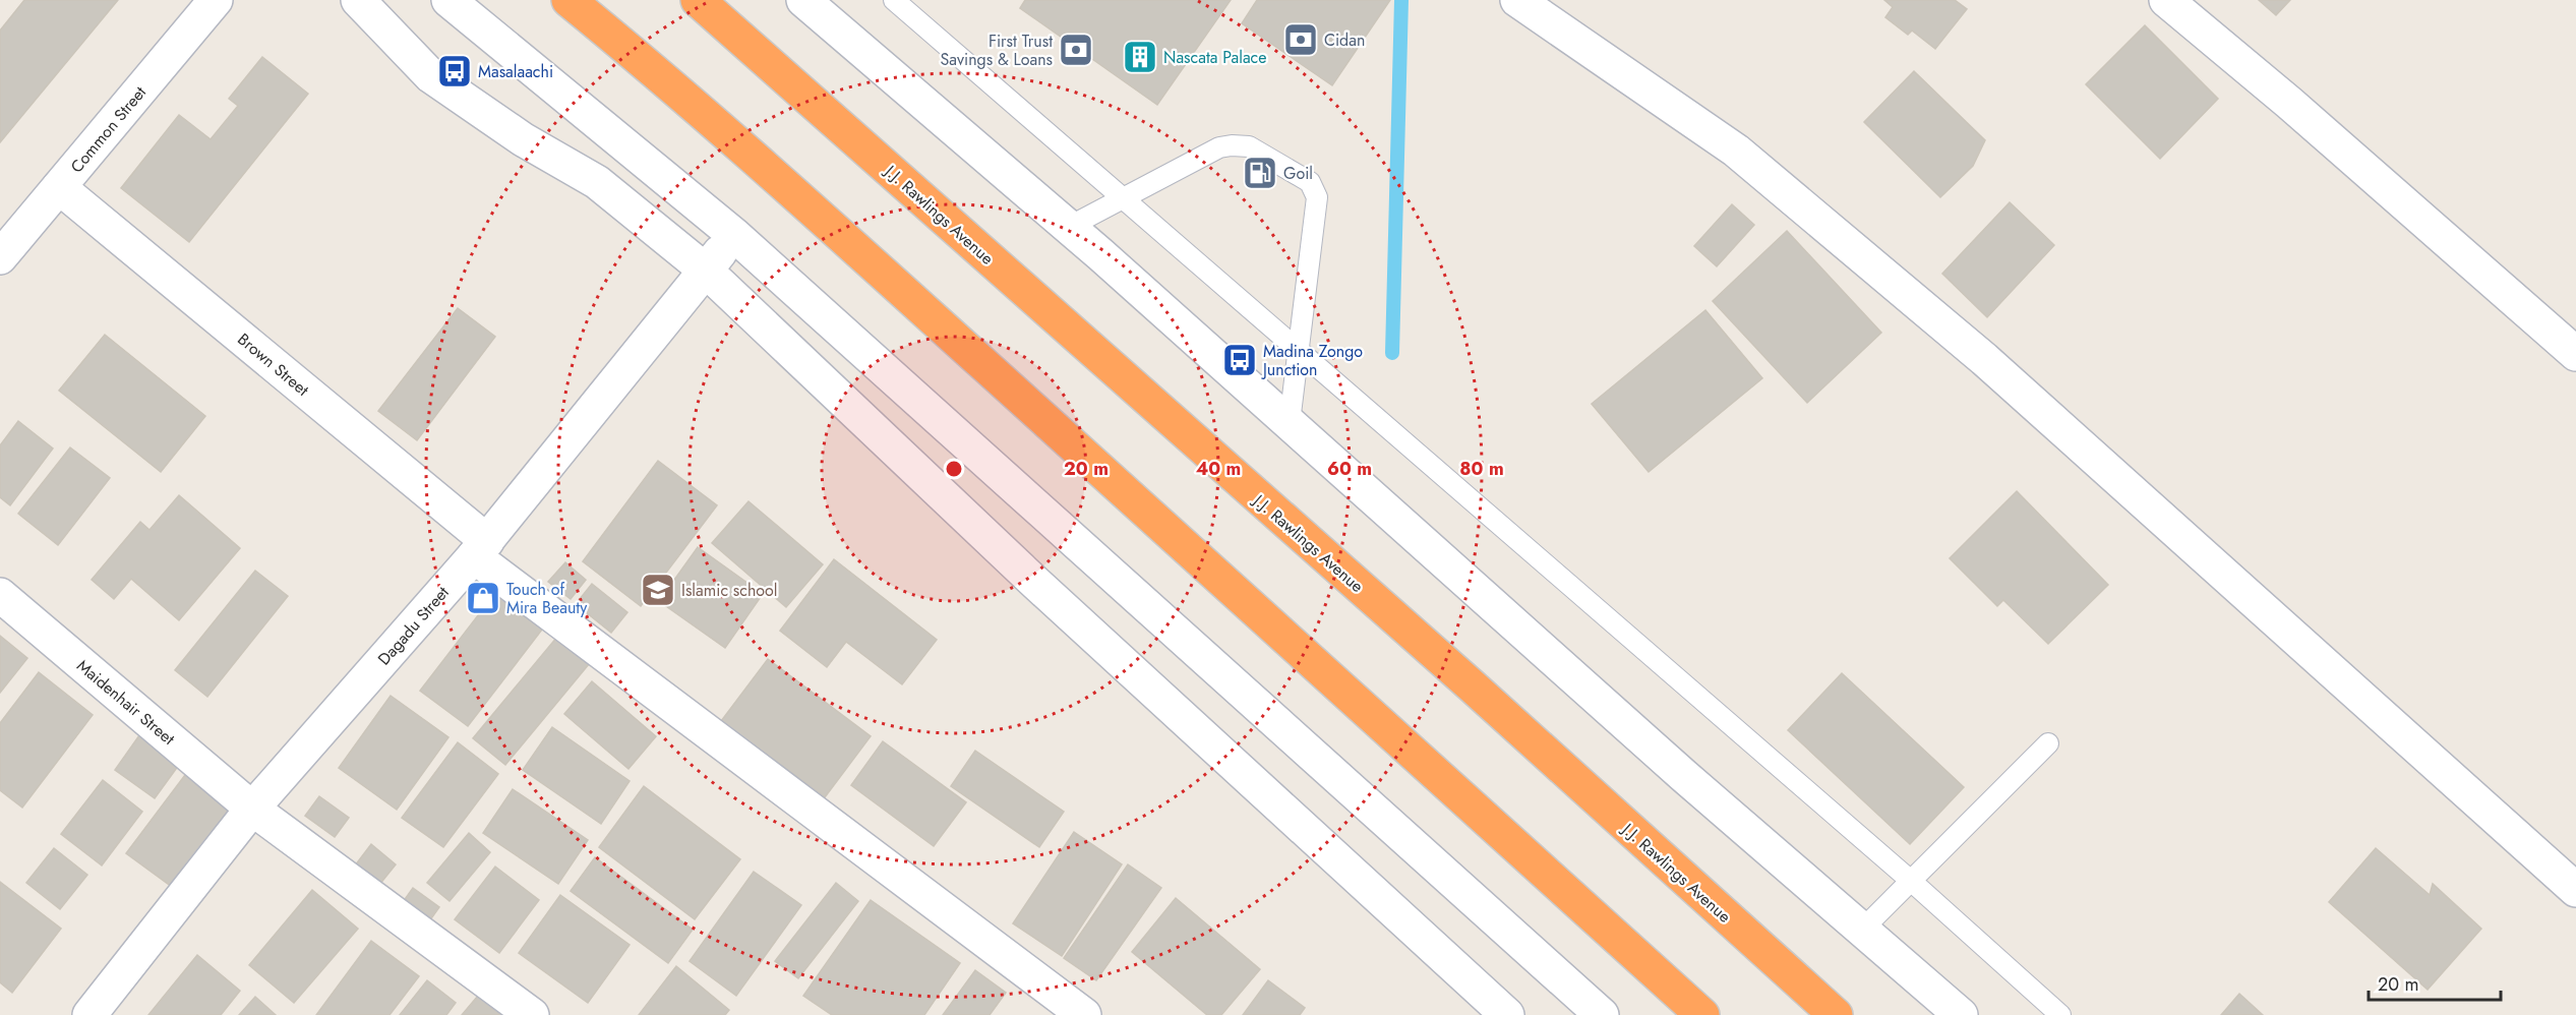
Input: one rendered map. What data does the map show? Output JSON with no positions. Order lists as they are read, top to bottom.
{
  "streets": {
    "highway": ["J.J. Rawlings Avenue"],
    "street": [
      "Common Street",
      "Brown Street",
      "Dagadu Street",
      "Maidenhair Street"
    ]
  },
  "crossings": [
    ["Common Street", "Brown Street"],
    ["Brown Street", "Dagadu Street"],
    ["Dagadu Street", "Maidenhair Street"]
  ],
  "places": {
    "bank": ["Cidan", "First Trust Savings & Loans"],
    "building": ["Nascata Palace"],
    "bus stop": ["Masalaachi", "Madina Zongo Junction"],
    "fuel station": ["Goil"],
    "school or university": ["Islamic school"],
    "shop": ["Touch of Mira Beauty"]
  },
  "scale_bar": "20 m",
  "rings": [
    "20 m",
    "40 m",
    "60 m",
    "80 m"
  ]
}
